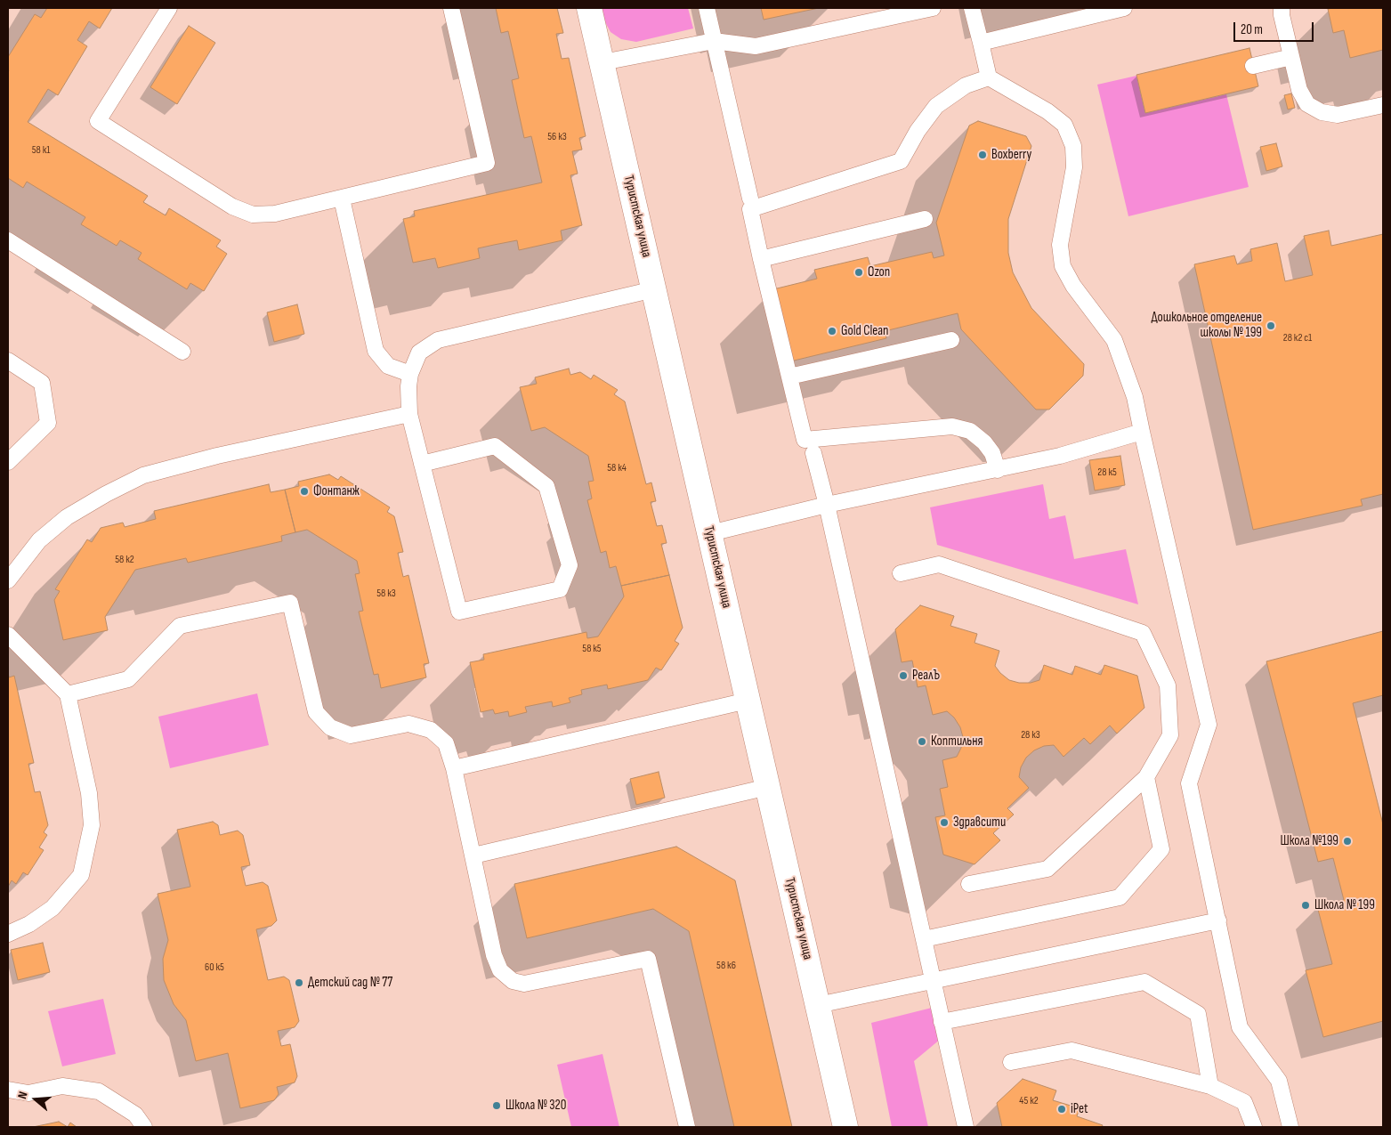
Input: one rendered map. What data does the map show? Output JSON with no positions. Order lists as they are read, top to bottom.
{
  "streets": {
    "street": ["Туристская улица"]
  },
  "places": [
    "Boxberry",
    "Ozon",
    "Дошкольное отделение школы № 199",
    "Gold Clean",
    "Фонтанж",
    "РеалЪ",
    "Коптильня",
    "Здравсити",
    "Школа №199",
    "Школа № 199",
    "Детский сад № 77",
    "Школа № 320",
    "iРet"
  ],
  "house_numbers": [
    "56 к3",
    "58 к1",
    "28 к2 с1",
    "58 к4",
    "28 к5",
    "58 к2",
    "58 к3",
    "58 к5",
    "28 к3",
    "58 к6",
    "60 к5",
    "45 к2"
  ],
  "scale_bar": "20 m",
  "north": "left"
}
